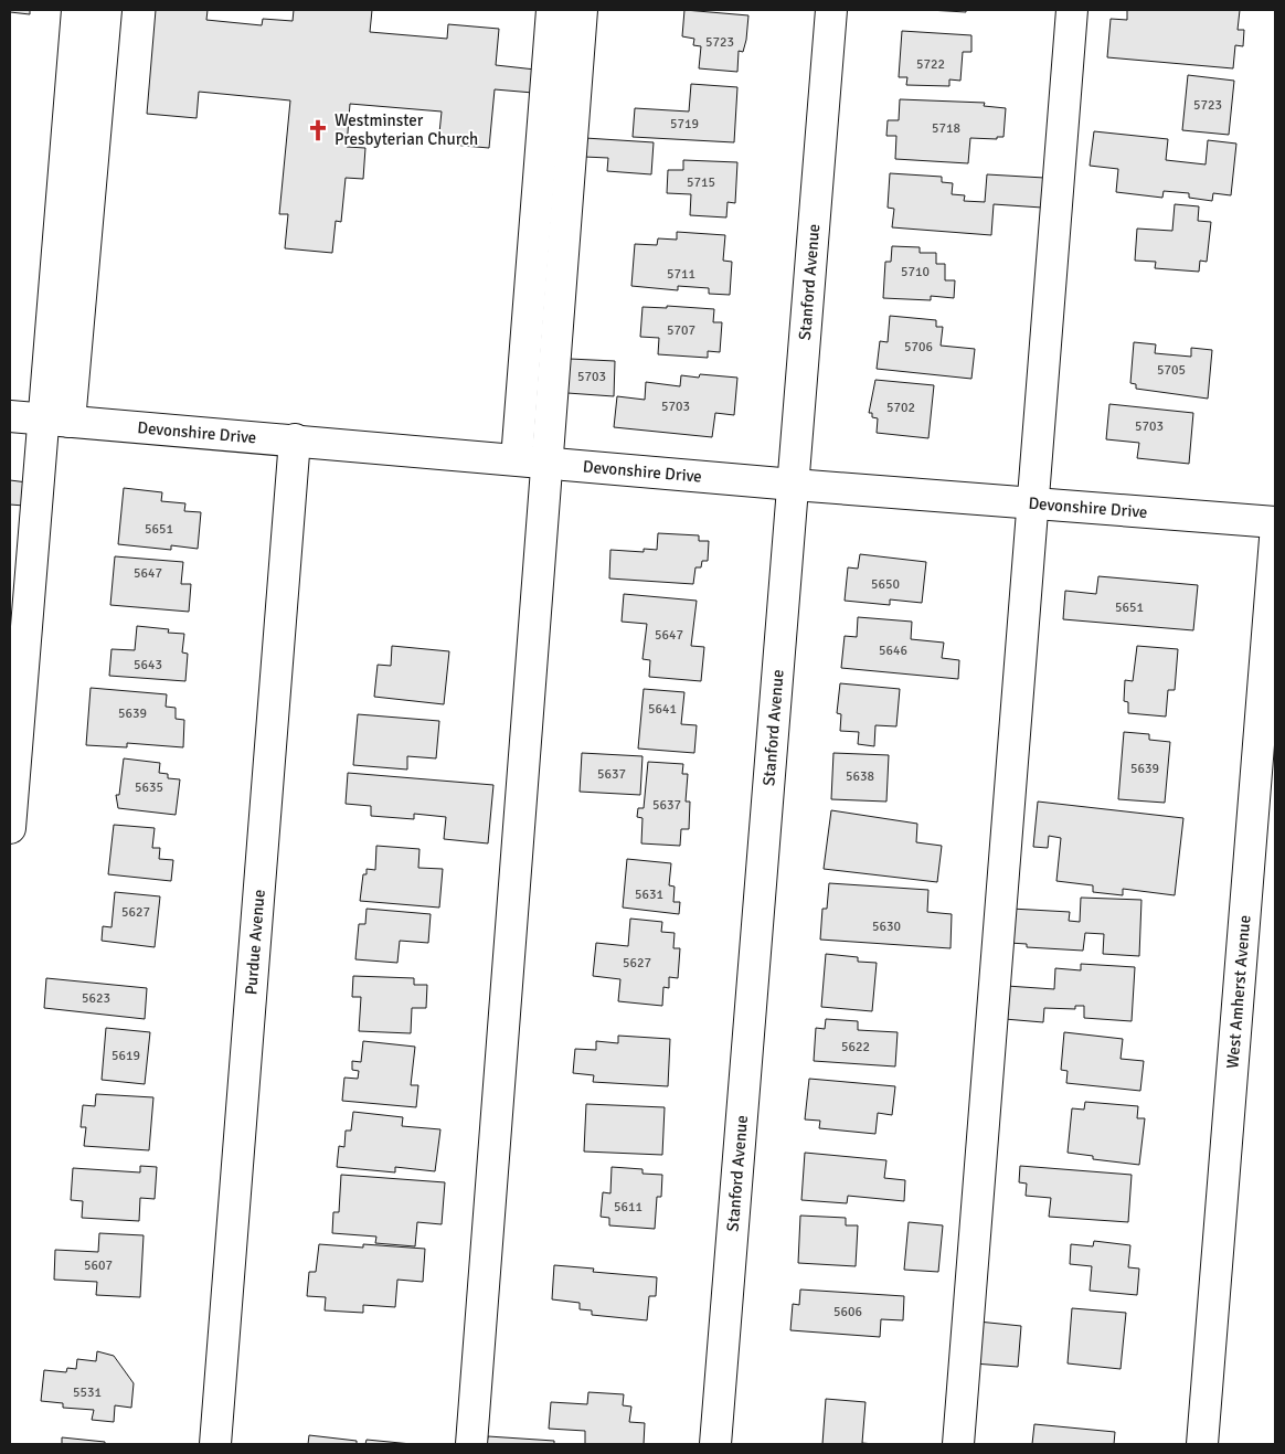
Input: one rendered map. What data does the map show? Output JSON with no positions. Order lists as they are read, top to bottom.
{
  "streets": {
    "street": [
      "Stanford Avenue",
      "Devonshire Drive",
      "Purdue Avenue",
      "West Amherst Avenue"
    ]
  },
  "crossings": [
    ["Stanford Avenue", "Devonshire Drive"],
    ["Devonshire Drive", "Purdue Avenue"]
  ],
  "places": {
    "church": ["Westminster Presbyterian Church"]
  },
  "house_numbers": [
    "5723",
    "5722",
    "5723",
    "5719",
    "5718",
    "5715",
    "5710",
    "5711",
    "5707",
    "5706",
    "5705",
    "5703",
    "5703",
    "5702",
    "5703",
    "5651",
    "5647",
    "5650",
    "5651",
    "5647",
    "5646",
    "5643",
    "5641",
    "5639",
    "5639",
    "5637",
    "5638",
    "5635",
    "5637",
    "5631",
    "5627",
    "5630",
    "5627",
    "5623",
    "5622",
    "5619",
    "5611",
    "5607",
    "5606",
    "5531"
  ]
}
